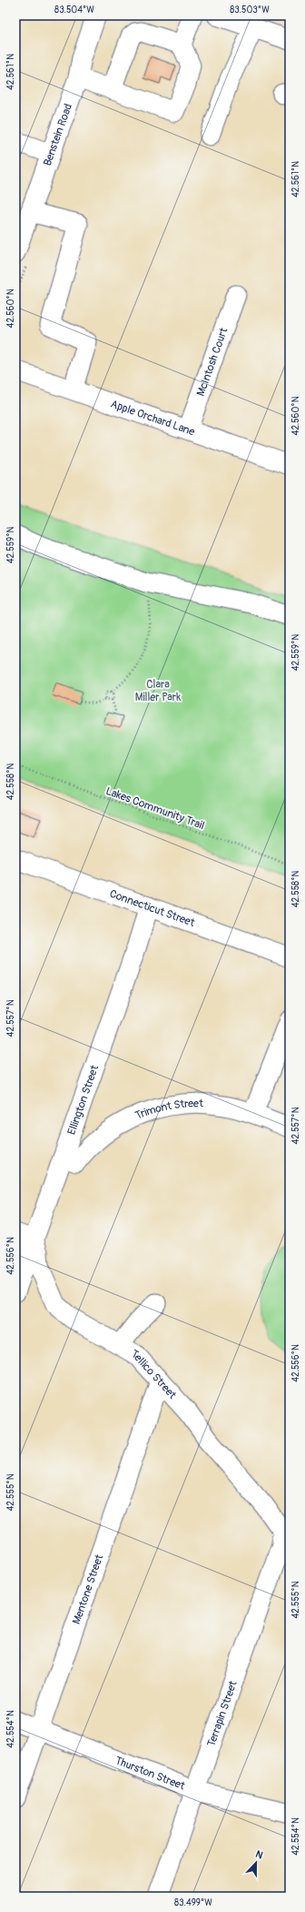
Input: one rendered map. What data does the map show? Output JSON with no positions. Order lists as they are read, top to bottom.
{
  "streets": {
    "street": [
      "Benstein Road",
      "McIntosh Court",
      "Apple Orchard Lane",
      "Connecticut Street",
      "Ellington Street",
      "Trimont Street",
      "Tellico Street",
      "Mentone Street",
      "Terrapin Street",
      "Thurston Street"
    ],
    "path": ["Lakes Community Trail"]
  },
  "crossings": [
    ["McIntosh Court", "Apple Orchard Lane"],
    ["Connecticut Street", "Ellington Street"],
    ["Ellington Street", "Trimont Street"],
    ["Ellington Street", "Tellico Street"],
    ["Tellico Street", "Mentone Street"],
    ["Tellico Street", "Terrapin Street"],
    ["Mentone Street", "Thurston Street"],
    ["Terrapin Street", "Thurston Street"]
  ],
  "parks": ["Clara Miller Park"],
  "north": "top",
  "coordinates": [
    "83.504°W",
    "83.503°W",
    "42.561°N",
    "42.560°N",
    "42.559°N",
    "42.558°N",
    "42.557°N",
    "42.556°N",
    "42.555°N",
    "42.554°N",
    "83.499°W"
  ]
}
